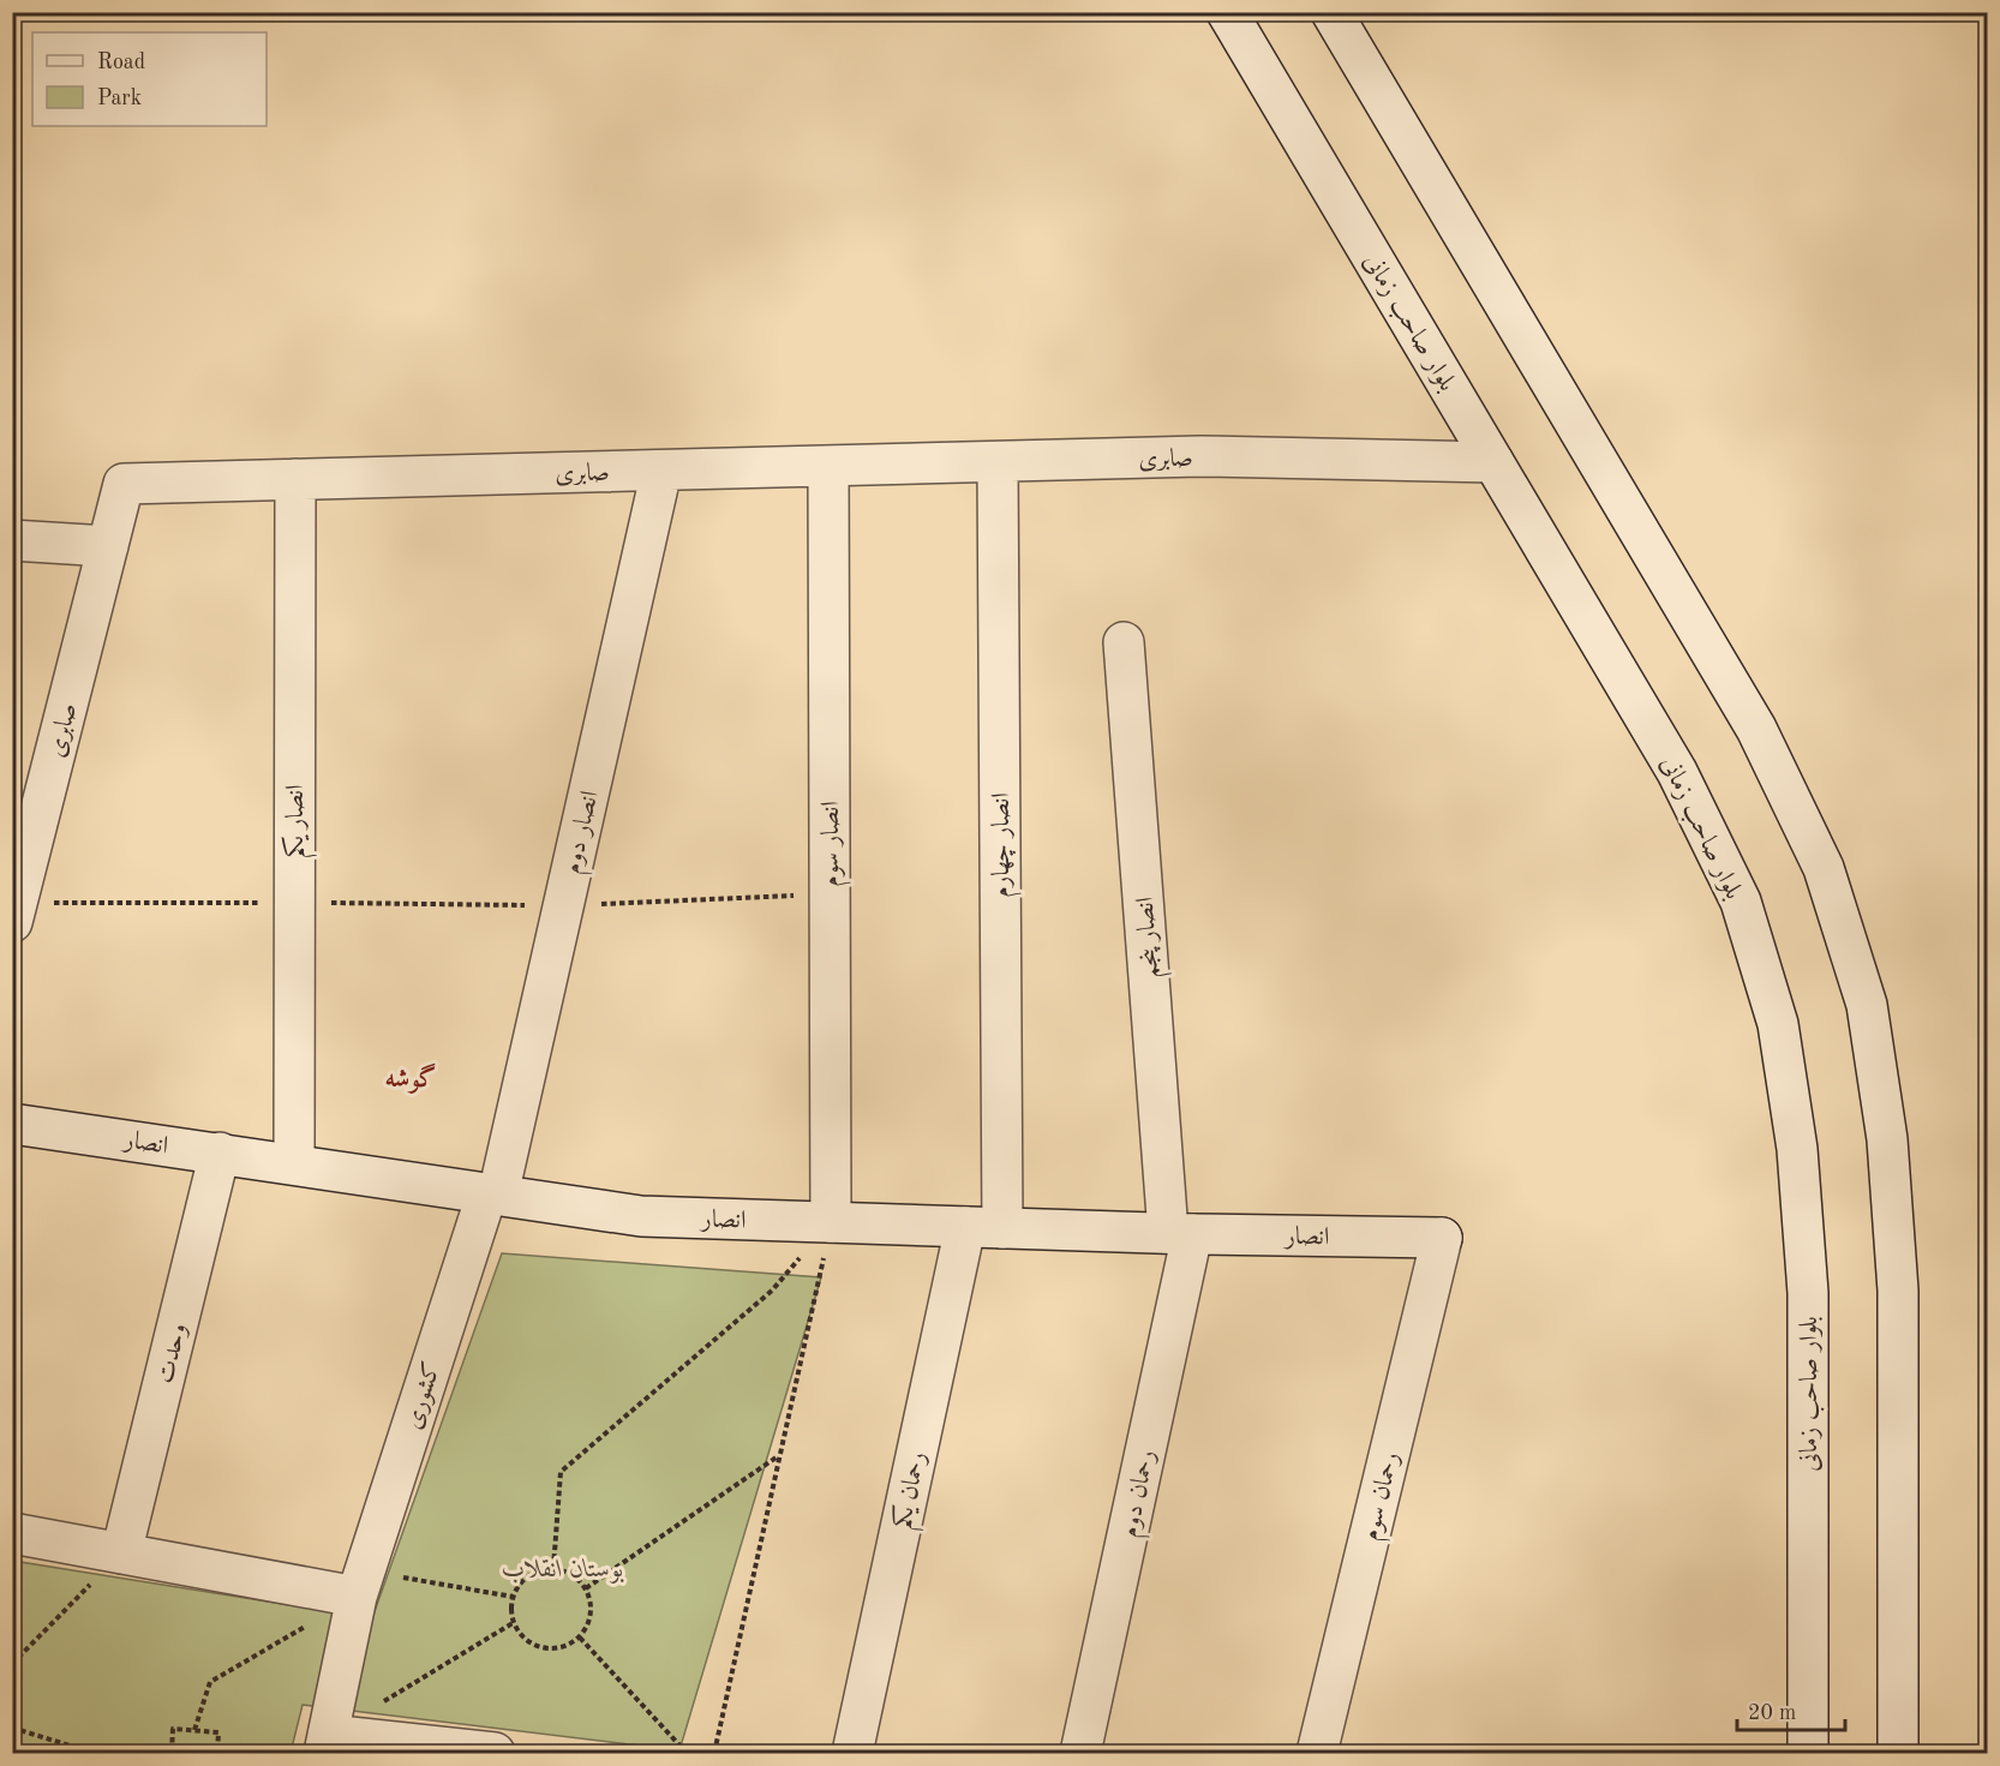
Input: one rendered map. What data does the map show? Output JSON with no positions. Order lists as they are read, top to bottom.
{
  "streets": {
    "street": [
      "بلوار صاحب زمانی",
      "صابری",
      "انصار یکم",
      "انصار دوم",
      "انصار سوم",
      "انصار چهارم",
      "انصار پنجم",
      "انصار",
      "وحدت",
      "کشوری",
      "رحمان یکم",
      "رحمان دوم",
      "رحمان سوم"
    ]
  },
  "crossings": [
    ["بلوار صاحب زمانی", "صابری"],
    ["صابری", "انصار یکم"],
    ["صابری", "انصار دوم"],
    ["صابری", "انصار سوم"],
    ["صابری", "انصار چهارم"],
    ["انصار یکم", "انصار"],
    ["انصار دوم", "انصار"],
    ["انصار دوم", "کشوری"],
    ["انصار سوم", "انصار"],
    ["انصار چهارم", "انصار"],
    ["انصار چهارم", "رحمان یکم"],
    ["انصار پنجم", "انصار"],
    ["انصار پنجم", "رحمان دوم"],
    ["انصار", "وحدت"],
    ["انصار", "کشوری"],
    ["انصار", "رحمان یکم"],
    ["انصار", "رحمان دوم"],
    ["انصار", "رحمان سوم"]
  ],
  "districts": ["گوشه"],
  "parks": ["بوستان انقلاب"],
  "legend": ["Road", "Park"],
  "scale_bar": "20 m"
}
